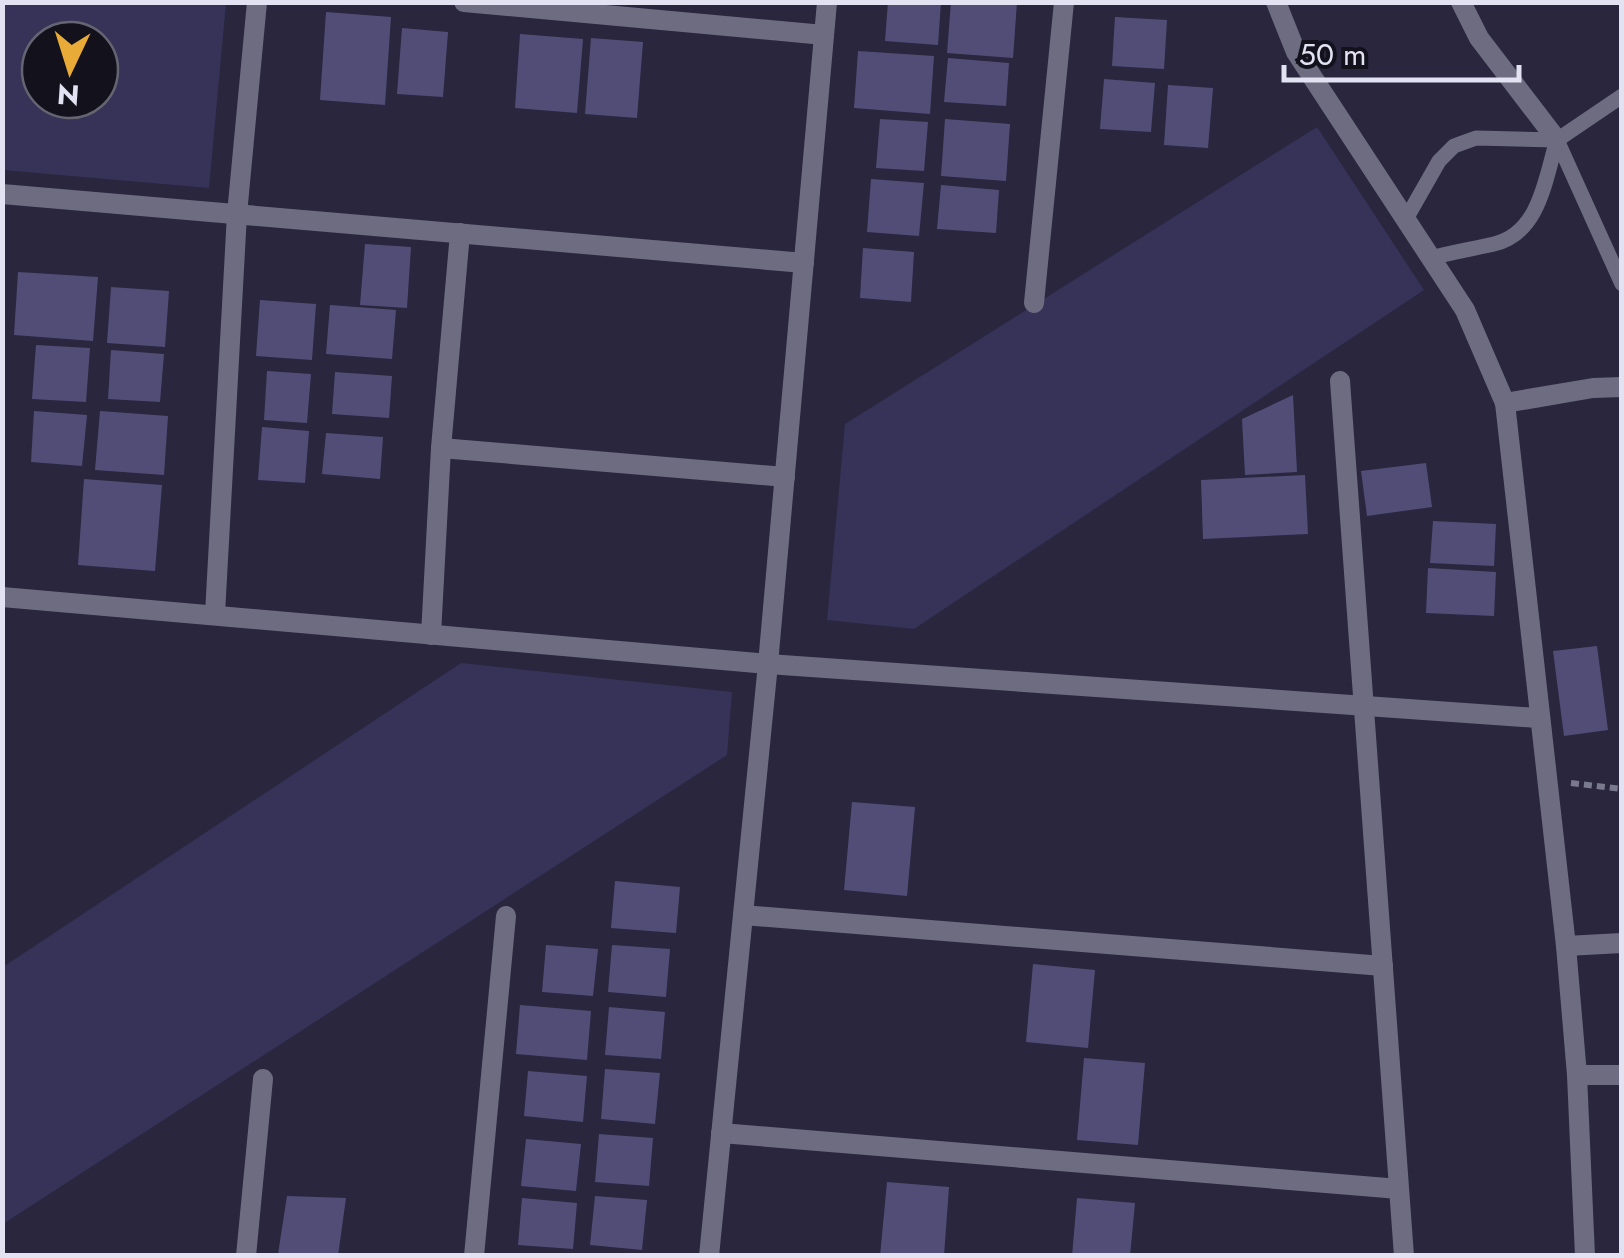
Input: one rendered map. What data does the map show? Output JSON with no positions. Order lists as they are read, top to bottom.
{
  "scale_bar": "50 m",
  "north": "bottom"
}
